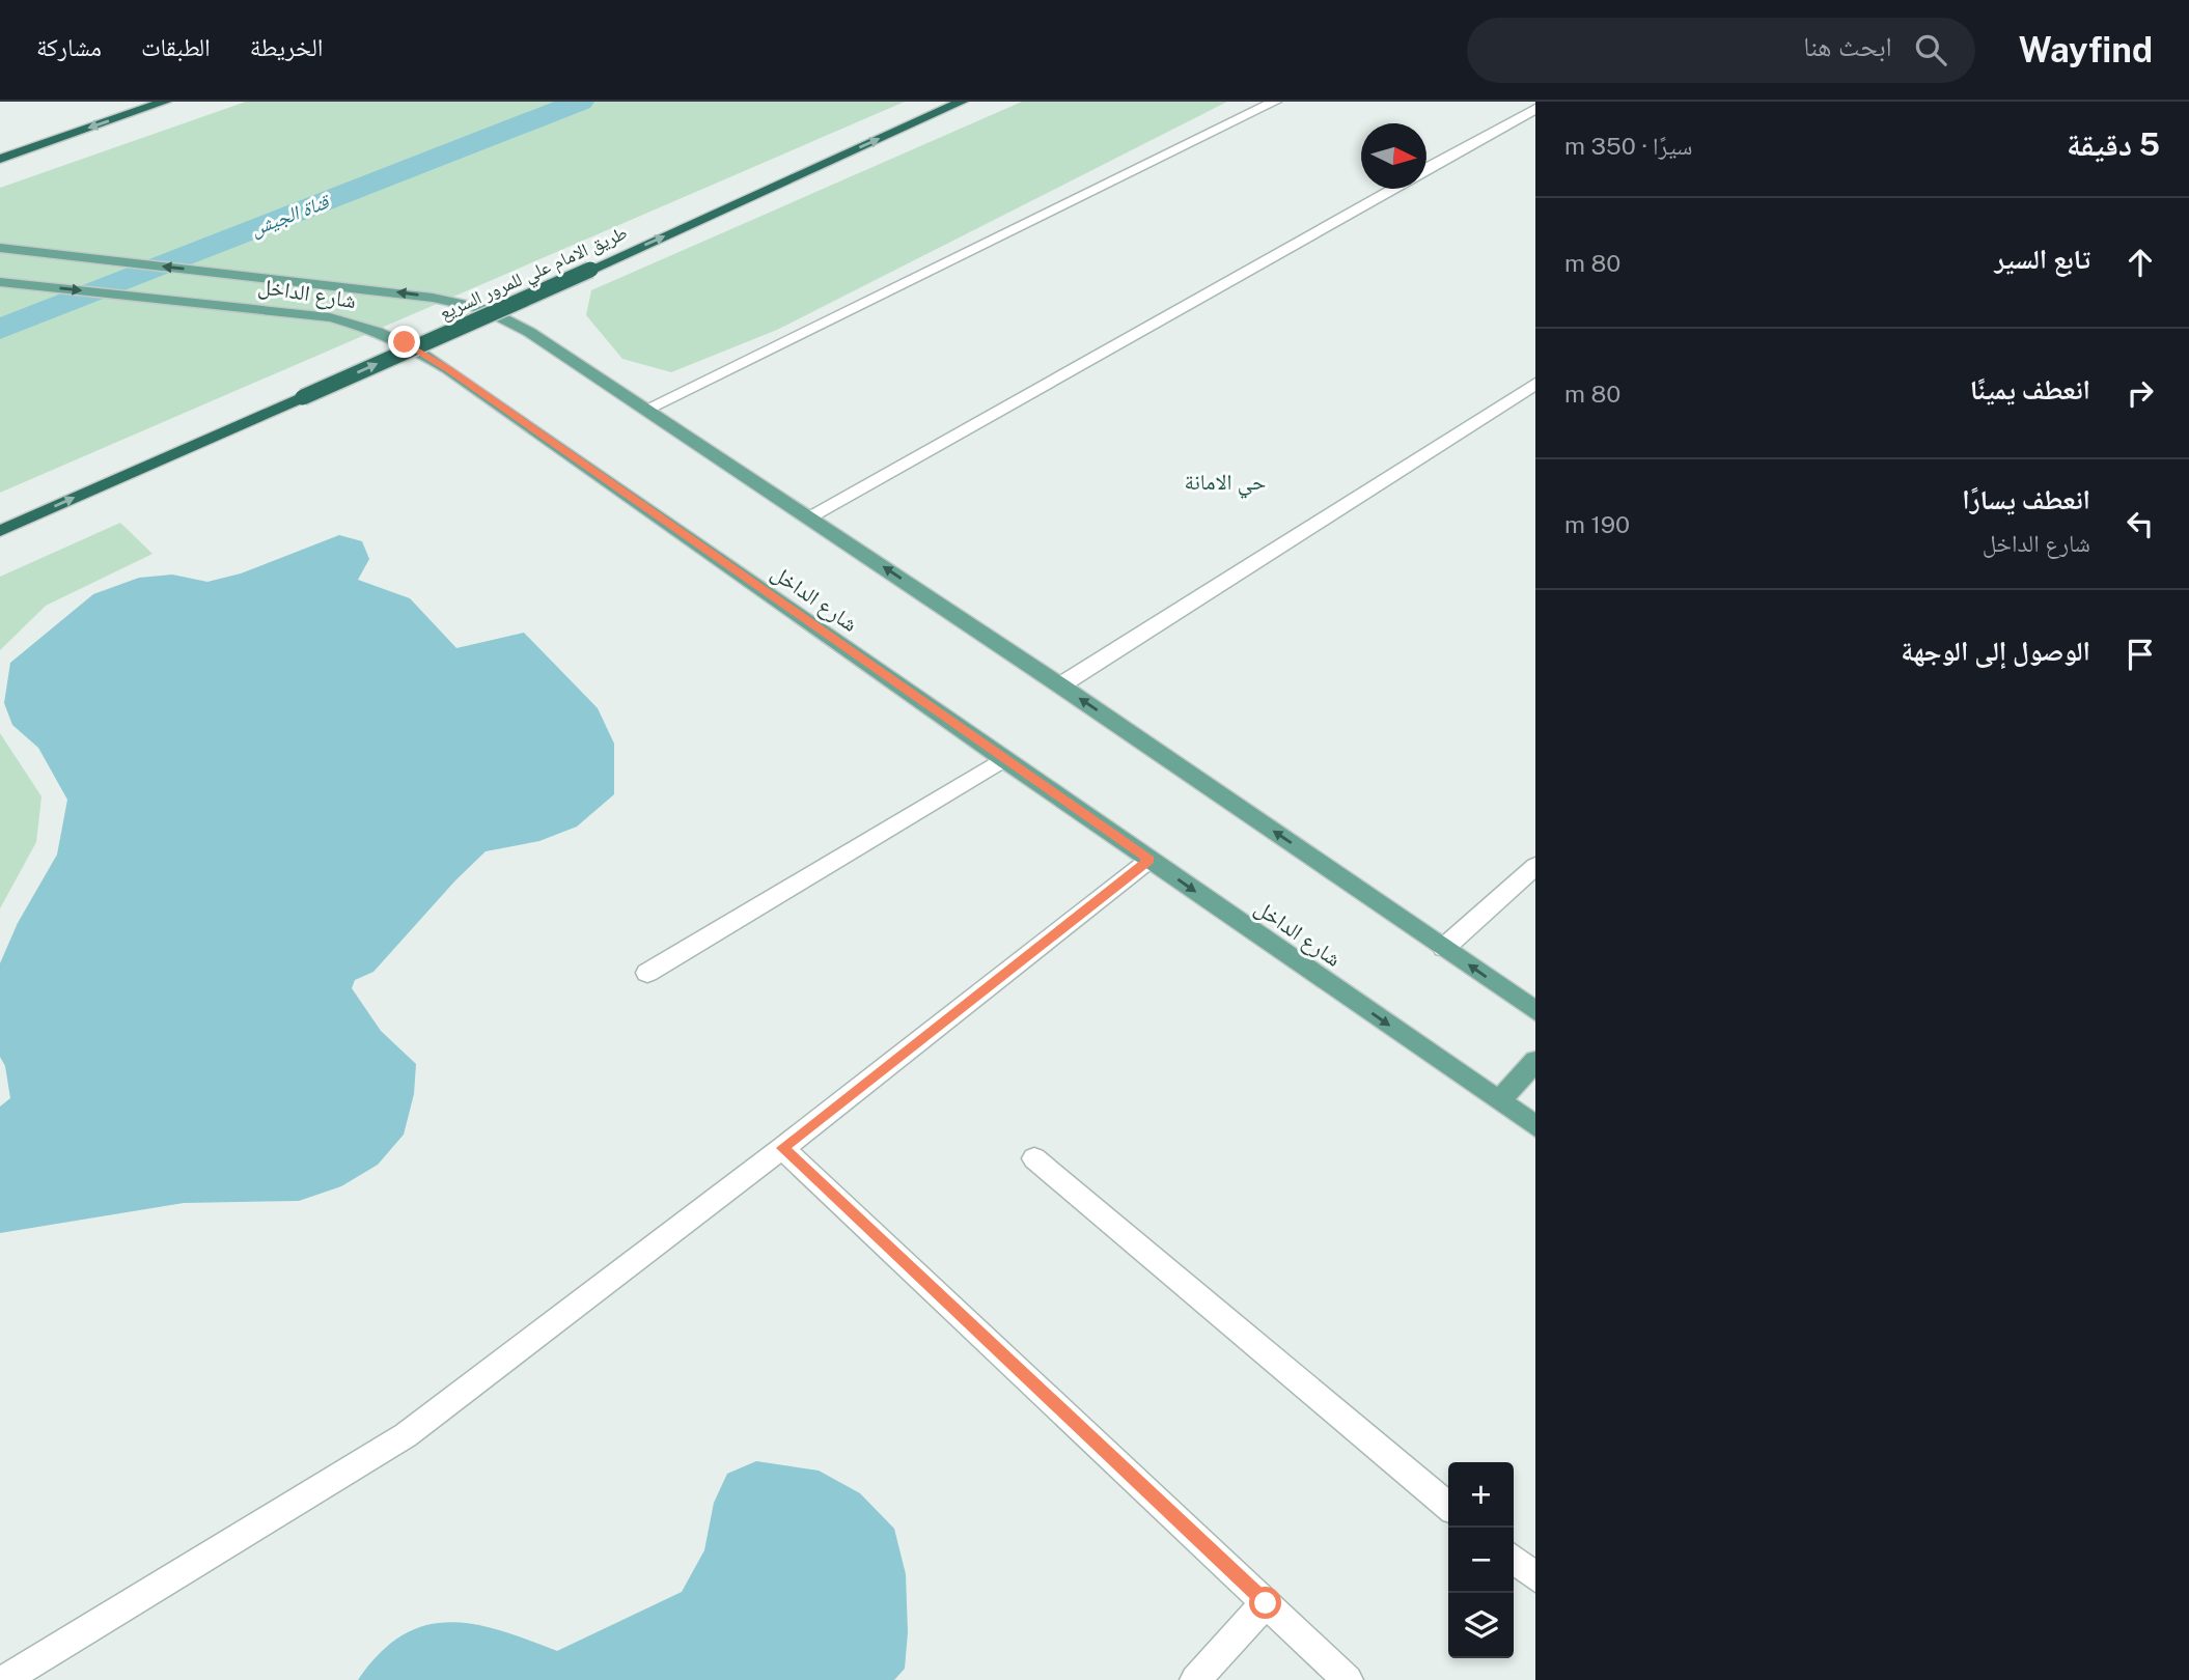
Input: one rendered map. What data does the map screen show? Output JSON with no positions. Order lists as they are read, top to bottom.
{
  "streets": {
    "highway": ["طريق الامام علي للمرور السريع"],
    "main road": ["شارع الداخل"]
  },
  "one_way": ["طريق الامام علي للمرور السريع"],
  "districts": ["حي الامانة"],
  "water": ["قناة الجيش"],
  "north": "right",
  "page": {
    "header": "Wayfind",
    "search": "ابحث هنا",
    "nav": ["الخريطة", "الطبقات", "مشاركة"],
    "heading": ["5 دقيقة", "سيرًا · 350 m"],
    "list": [
      ["تابع السير", "80 m"],
      ["انعطف يمينًا", "80 m"],
      ["انعطف يسارًا", "شارع الداخل", "190 m"],
      "الوصول إلى الوجهة"
    ],
    "map_buttons": ["+", "−"]
  }
}
